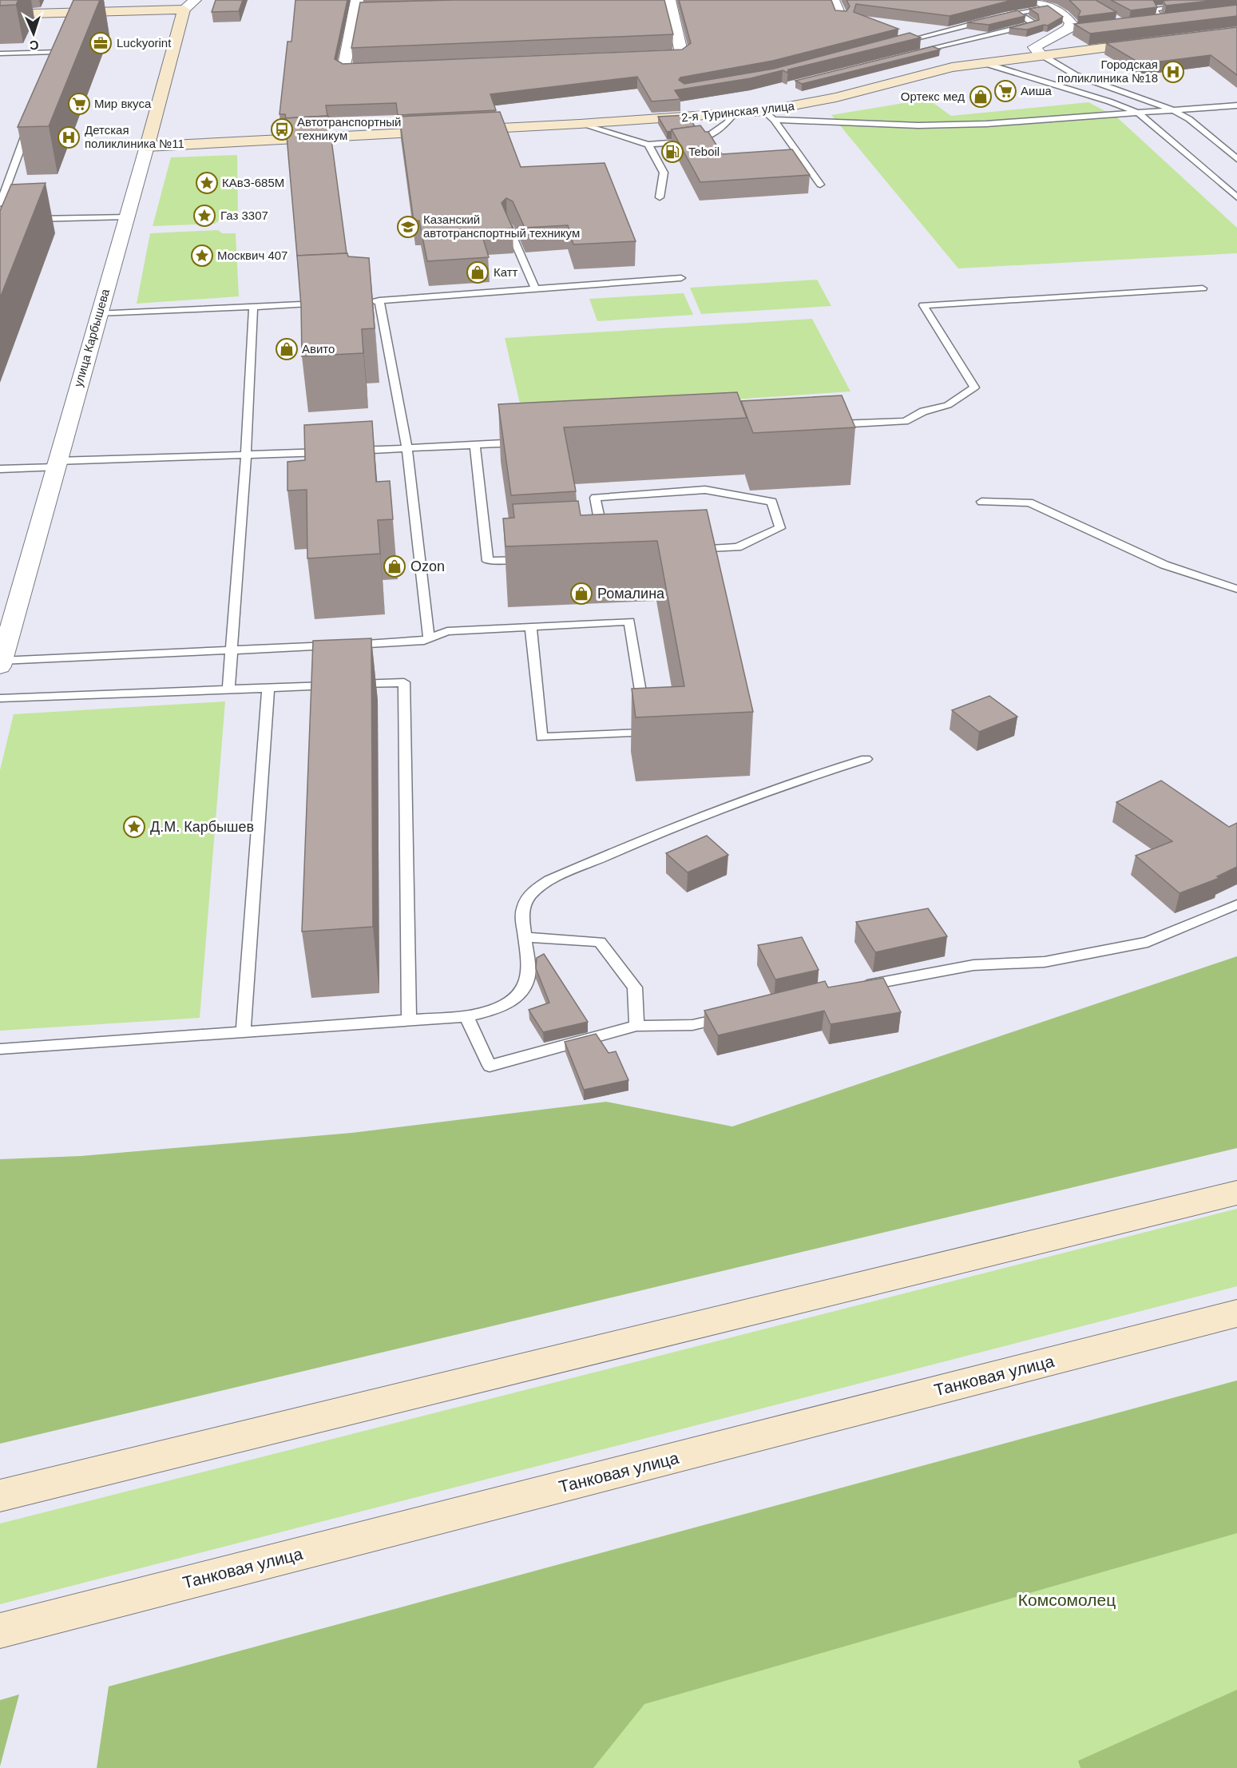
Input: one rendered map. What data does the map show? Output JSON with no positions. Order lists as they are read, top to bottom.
{
  "streets": {
    "street": ["2-я Туринская улица", "улица Карбышева", "Танковая улица"]
  },
  "crossings": [
    ["2-я Туринская улица", "улица Карбышева"]
  ],
  "parks": ["Комсомолец"],
  "places": {
    "office": ["Luckyorint"],
    "hospital": ["Городская поликлиника №18", "Детская поликлиника №11"],
    "supermarket": ["Аиша", "Мир вкуса"],
    "shop": [
      "Ортекс мед",
      "Катт",
      "Авито",
      "Ozon",
      "Ромалина"
    ],
    "bus stop": ["Автотранспортный техникум"],
    "fuel station": ["Teboil"],
    "place": [
      "КАвЗ-685М",
      "Газ 3307",
      "Москвич 407",
      "Д.М. Карбышев"
    ],
    "school or university": ["Казанский автотранспортный техникум"]
  },
  "north": "bottom"
}
